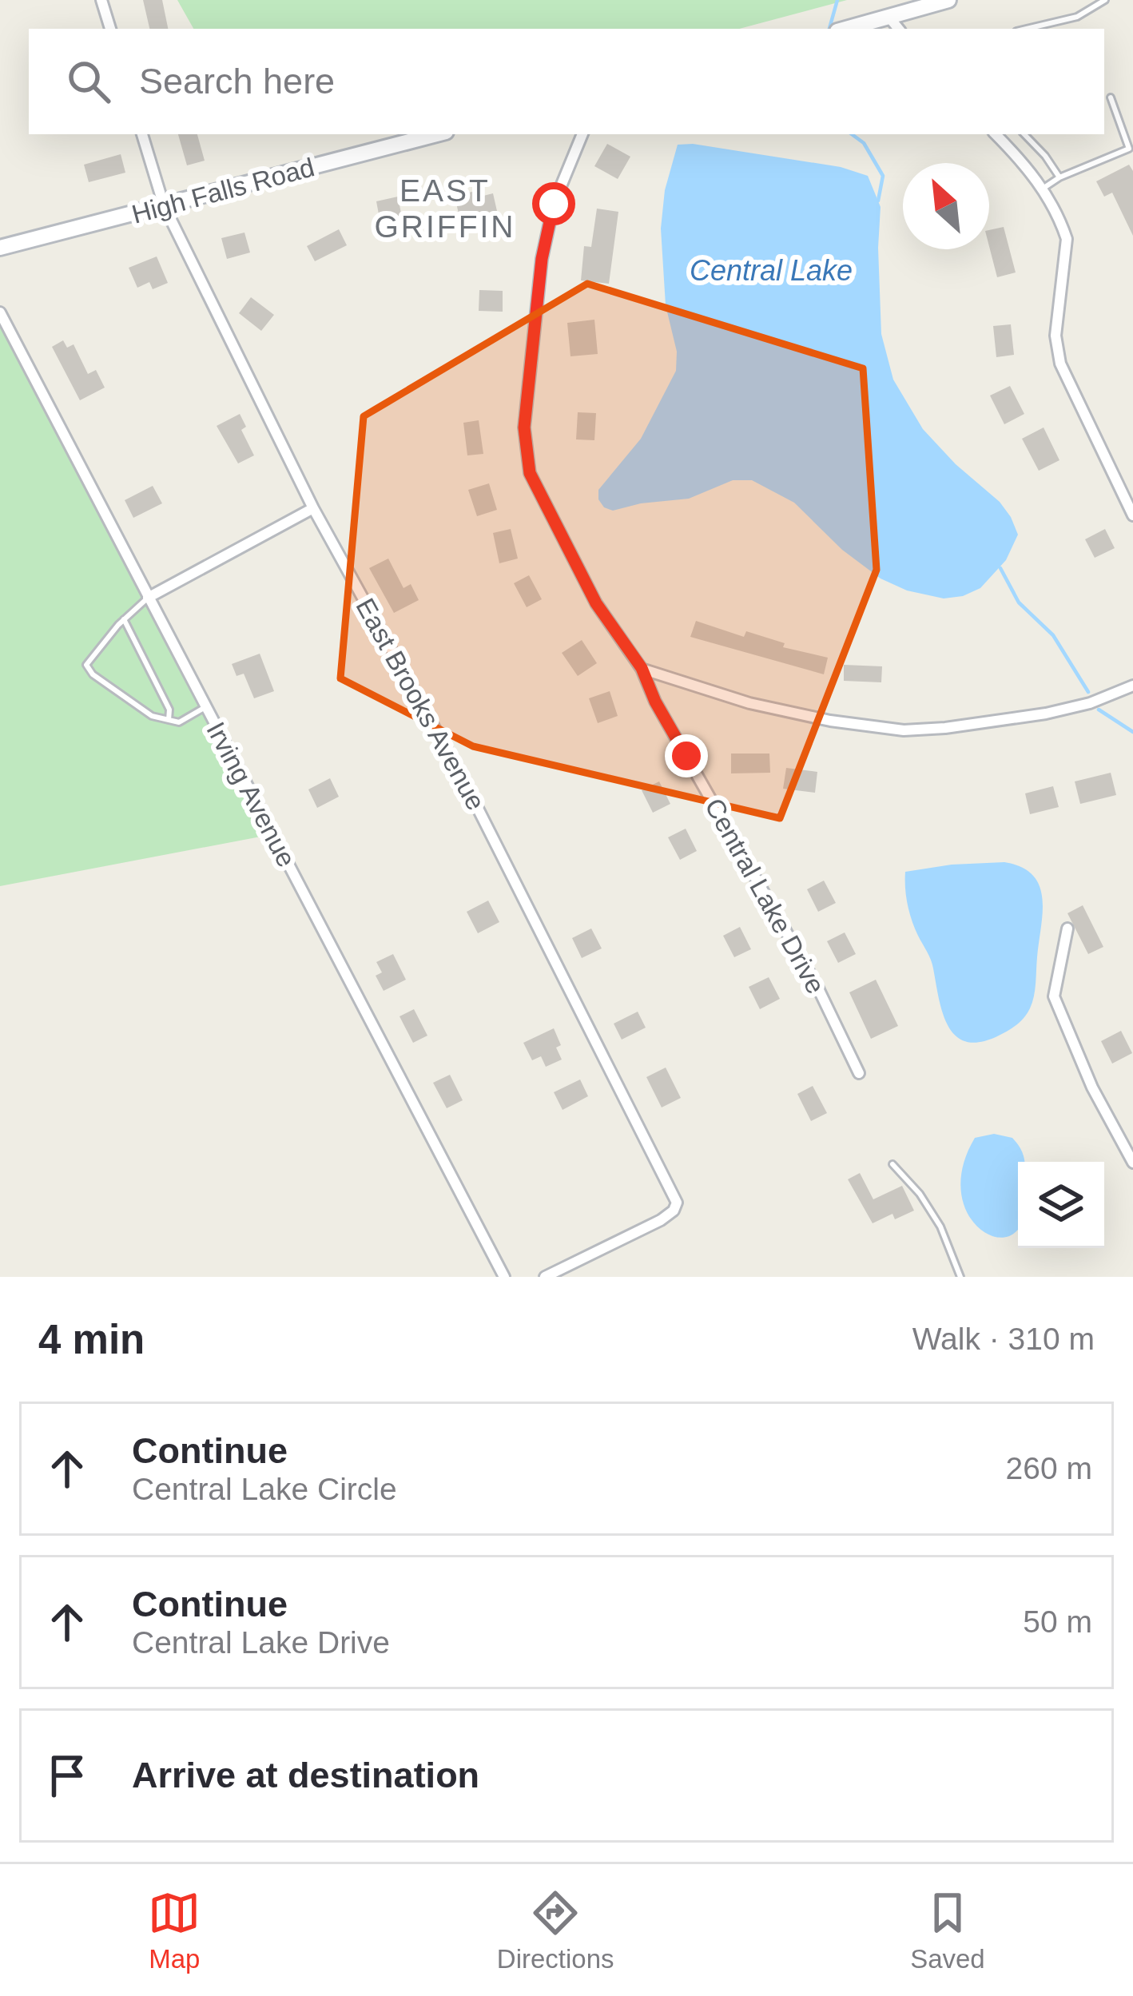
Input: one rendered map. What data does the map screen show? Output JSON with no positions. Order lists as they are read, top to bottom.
{
  "streets": {
    "street": [
      "High Falls Road",
      "East Brooks Avenue",
      "Irving Avenue",
      "Central Lake Drive"
    ]
  },
  "crossings": [
    ["High Falls Road", "East Brooks Avenue"]
  ],
  "districts": ["EAST GRIFFIN"],
  "water": ["Central Lake"],
  "north": "top left",
  "page": {
    "search": "Search here",
    "heading": ["4 min", "Walk · 310 m"],
    "list": [
      ["Continue", "Central Lake Circle", "260 m"],
      ["Continue", "Central Lake Drive", "50 m"],
      "Arrive at destination"
    ],
    "nav": ["Map", "Directions", "Saved"]
  }
}
